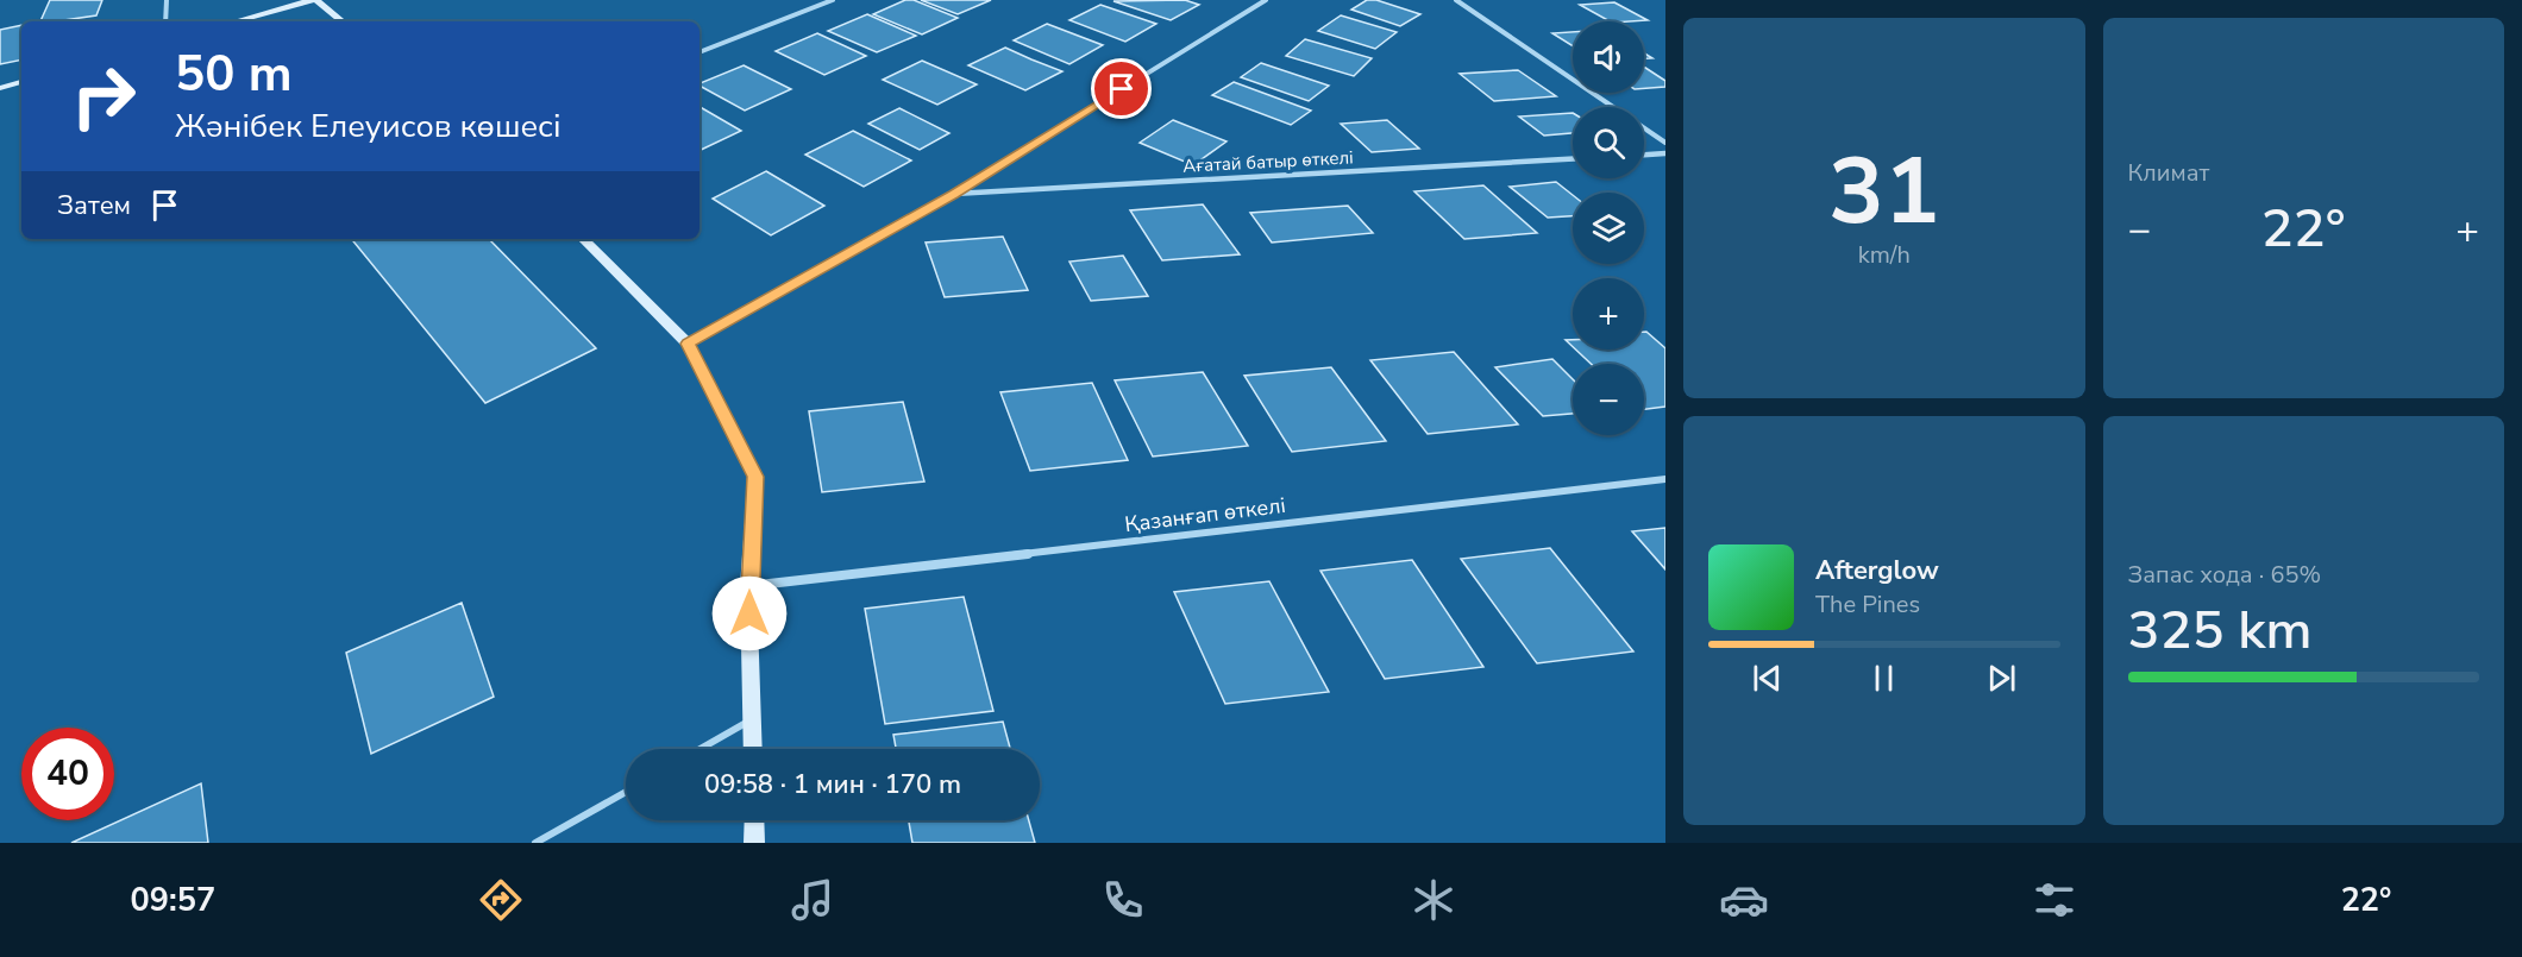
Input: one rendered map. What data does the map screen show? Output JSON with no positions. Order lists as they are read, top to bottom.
{
  "streets": {
    "street": ["Ағатай батыр өткелі", "Қазанғап өткелі"]
  },
  "page": {
    "tile": [
      ["31", "km/h"],
      "Климат",
      ["Запас хода · 65%", "325 km"]
    ],
    "map_buttons": ["+", "−"],
    "turn": ["50 m", "Жәнібек Елеуисов көшесі"],
    "then": "Затем",
    "heat": ["−", "22°", "+"],
    "song": ["Afterglow", "The Pines"],
    "limit": "40",
    "trip": "09:58 · 1 мин · 170 m",
    "tabs": ["09:57", "22°"]
  }
}
